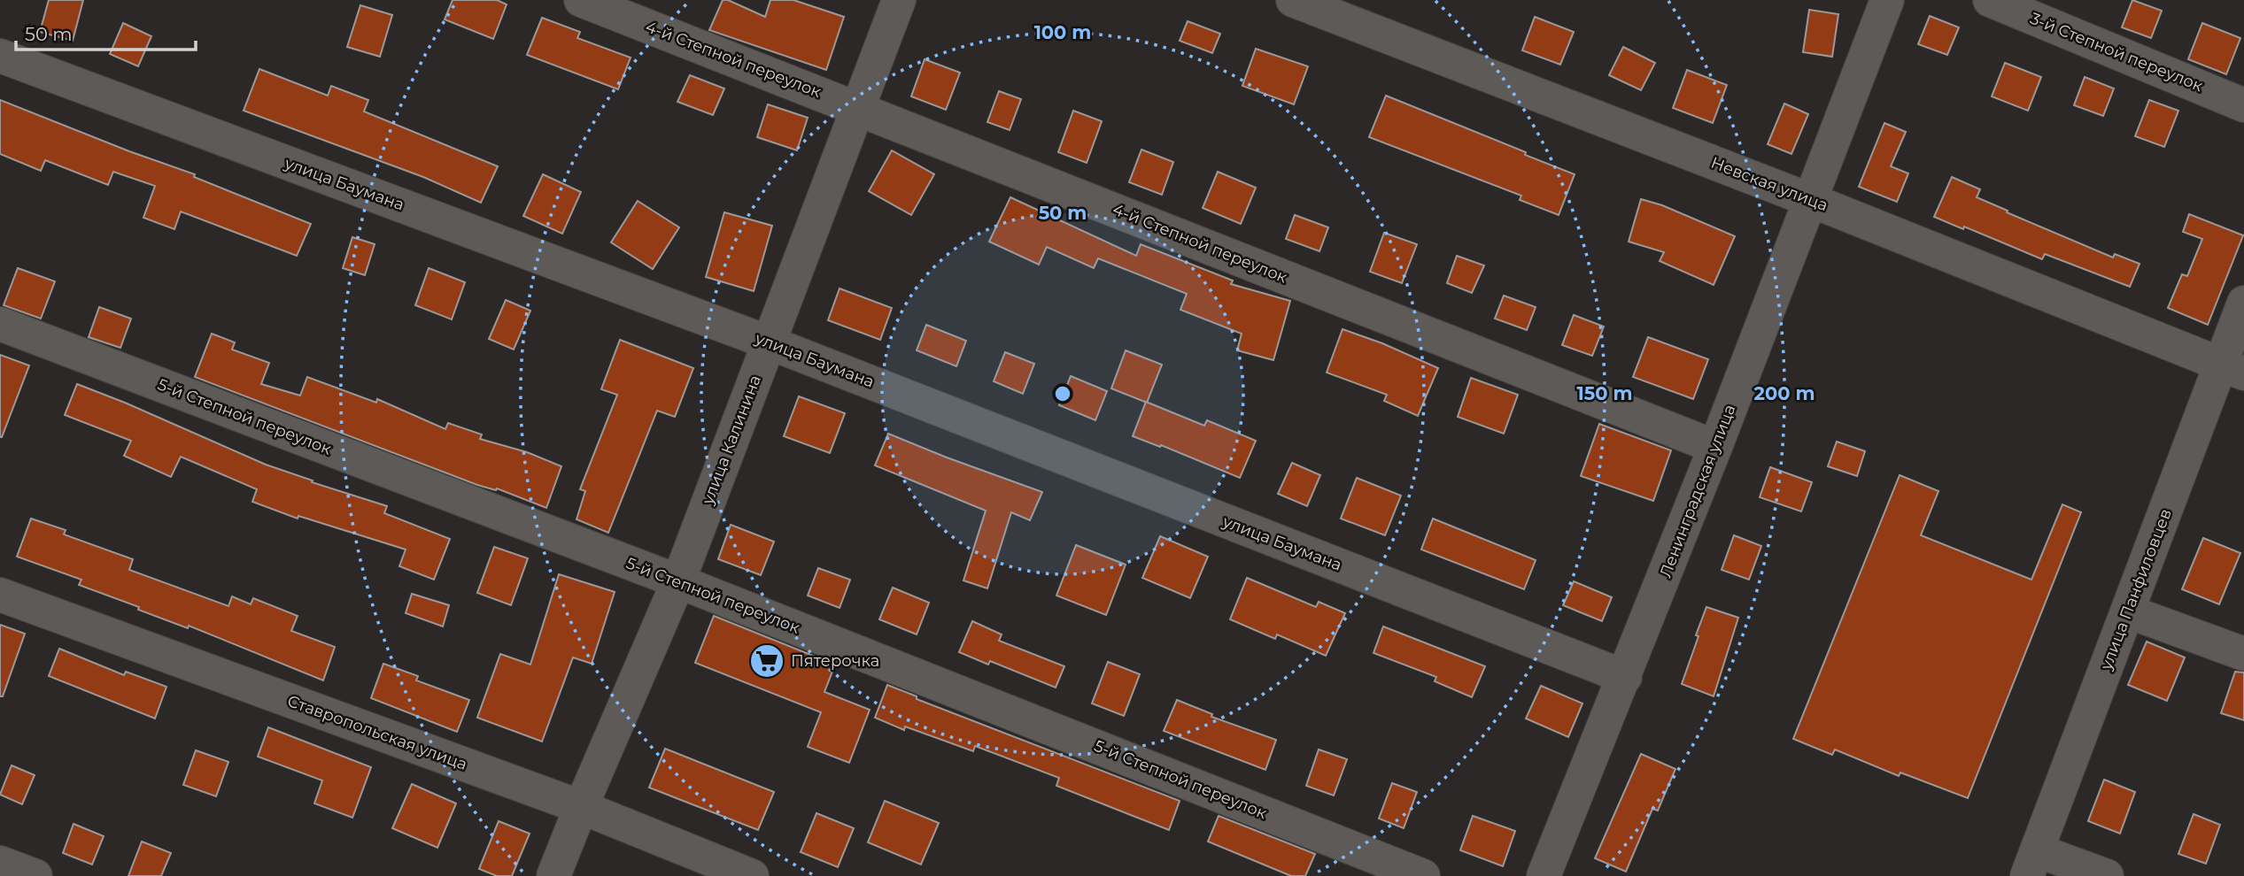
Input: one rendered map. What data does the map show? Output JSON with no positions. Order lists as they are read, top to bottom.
{
  "streets": {
    "street": [
      "3-й Степной переулок",
      "4-й Степной переулок",
      "улица Баумана",
      "Невская улица",
      "5-й Степной переулок",
      "улица Калинина",
      "Ленинградская улица",
      "улица Панфиловцев",
      "Ставропольская улица"
    ]
  },
  "crossings": [
    ["4-й Степной переулок", "улица Калинина"],
    ["4-й Степной переулок", "Ленинградская улица"],
    ["улица Баумана", "улица Калинина"],
    ["улица Баумана", "Ленинградская улица"],
    ["Невская улица", "Ленинградская улица"],
    ["Невская улица", "улица Панфиловцев"],
    ["5-й Степной переулок", "улица Калинина"],
    ["улица Калинина", "Ставропольская улица"]
  ],
  "places": {
    "supermarket": ["Пятерочка"]
  },
  "scale_bar": "50 m",
  "rings": [
    "100 m",
    "50 m",
    "150 m",
    "200 m"
  ]
}
